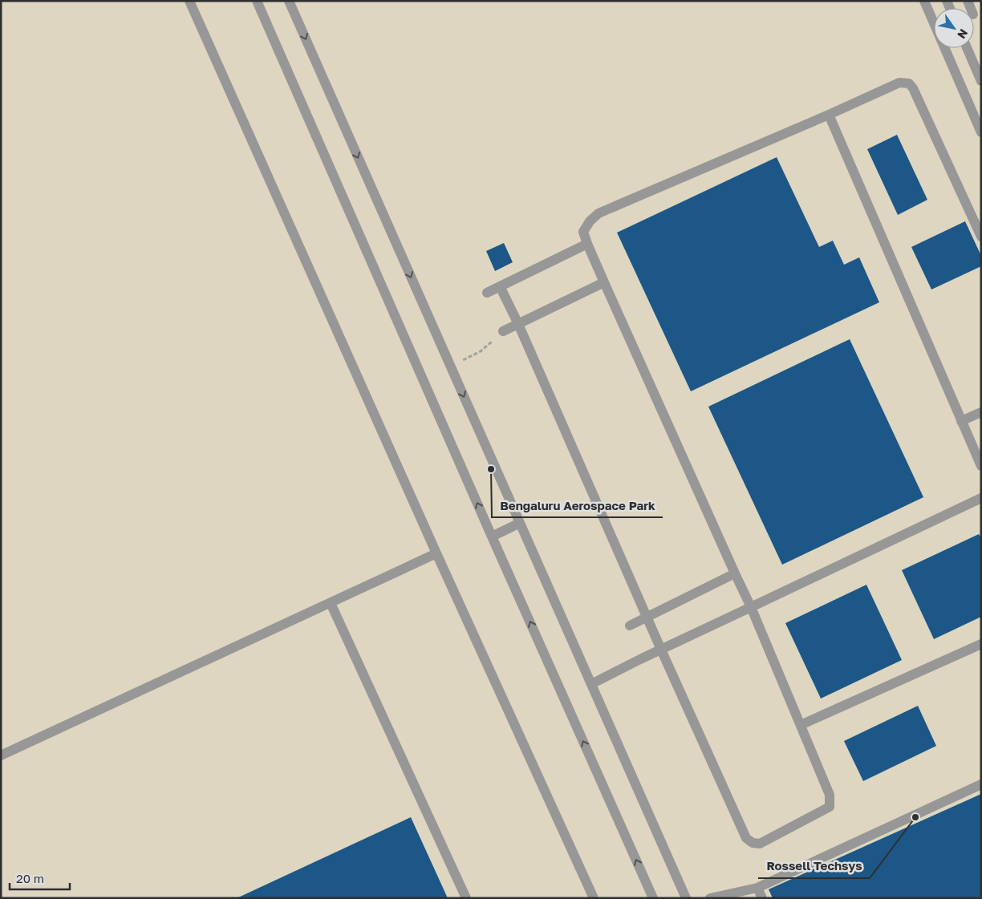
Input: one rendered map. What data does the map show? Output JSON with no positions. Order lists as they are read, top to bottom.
{
  "places": ["Bengaluru Aerospace Park", "Rossell Techsys"],
  "scale_bar": "20 m",
  "north": "bottom right"
}
